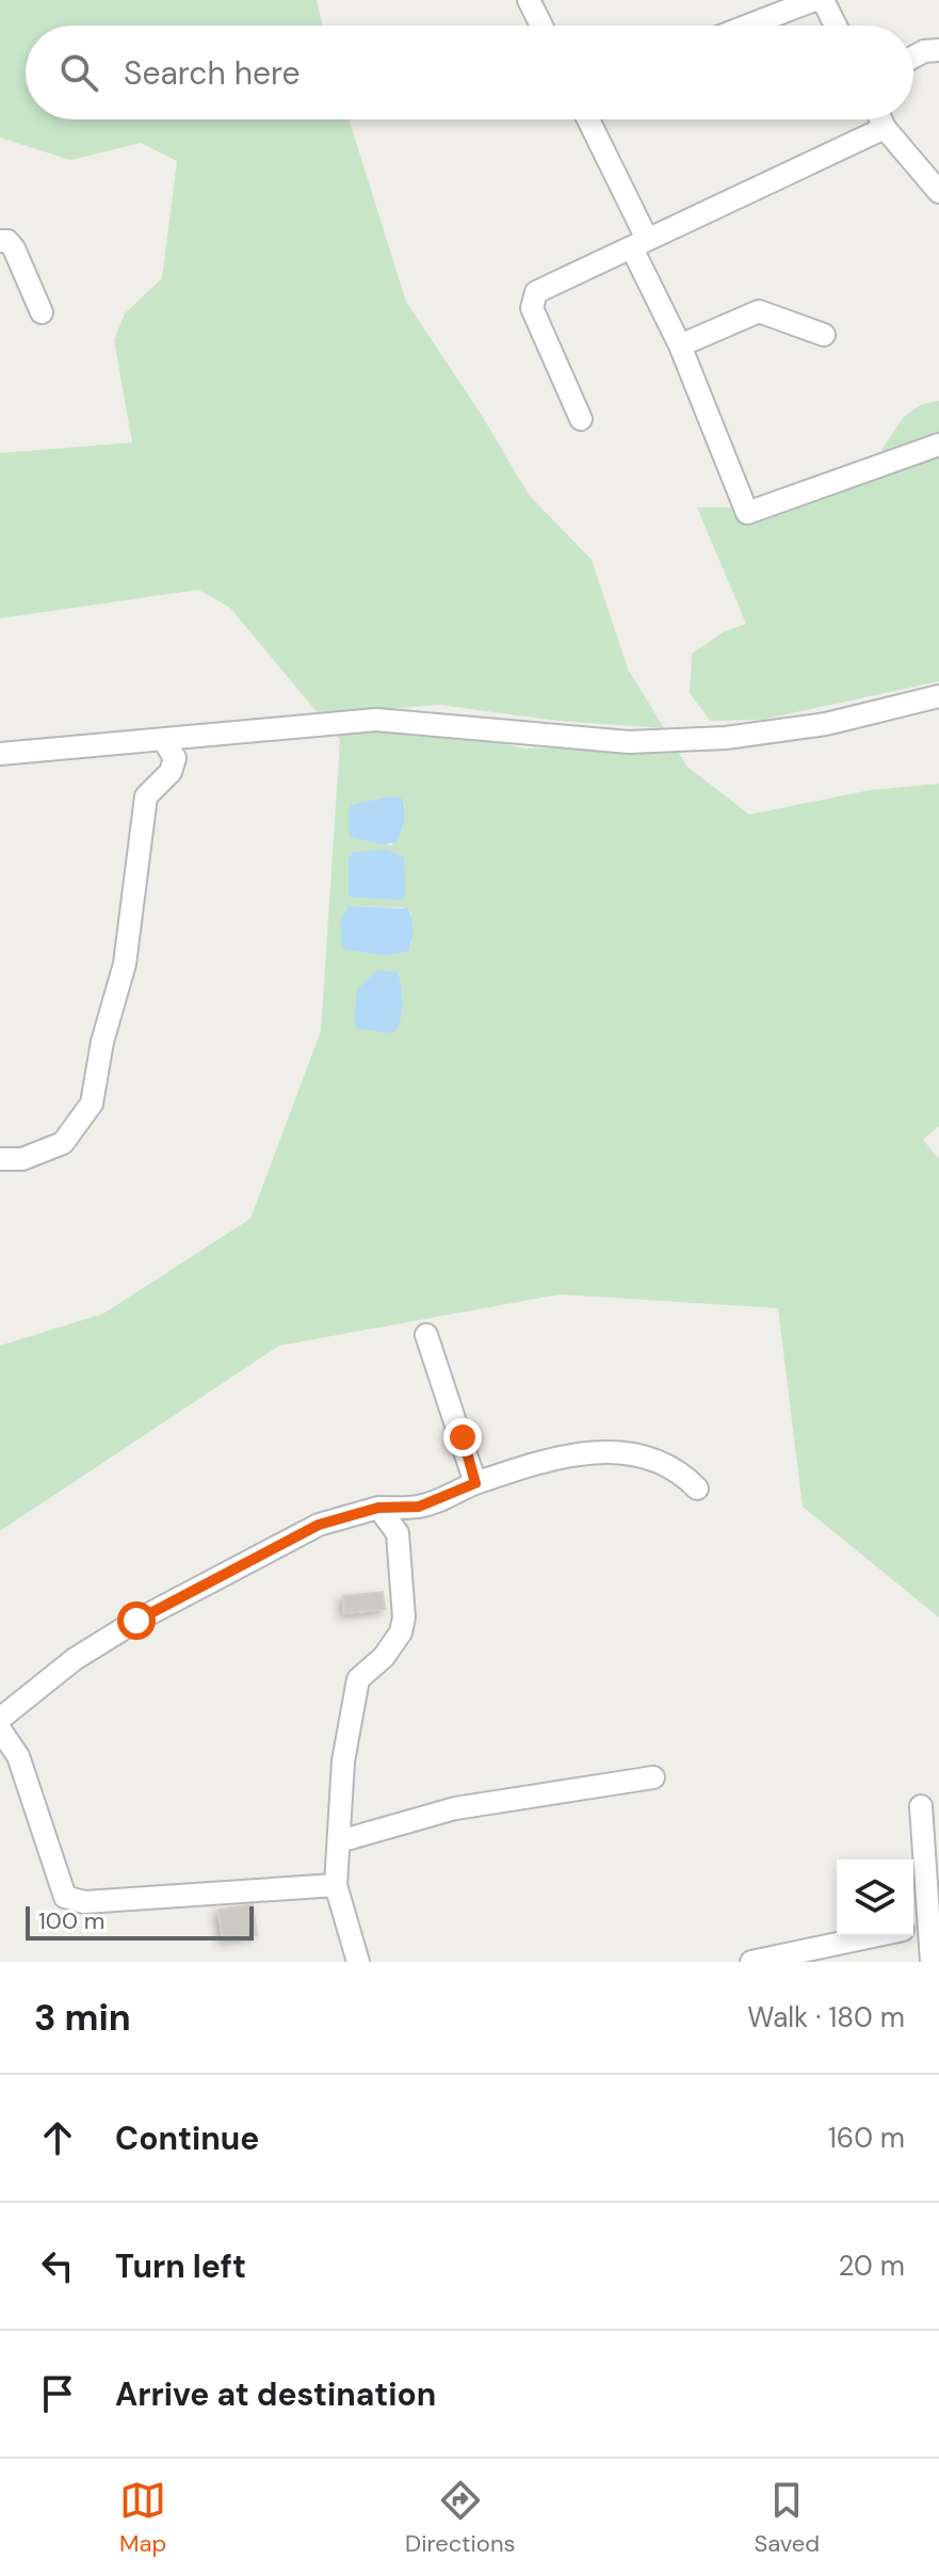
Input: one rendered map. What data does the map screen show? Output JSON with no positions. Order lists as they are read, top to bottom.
{
  "scale_bar": "100 m",
  "page": {
    "search": "Search here",
    "scale": "100 m",
    "heading": ["3 min", "Walk · 180 m"],
    "list": [
      ["Continue", "160 m"],
      ["Turn left", "20 m"],
      "Arrive at destination"
    ],
    "nav": ["Map", "Directions", "Saved"]
  }
}
